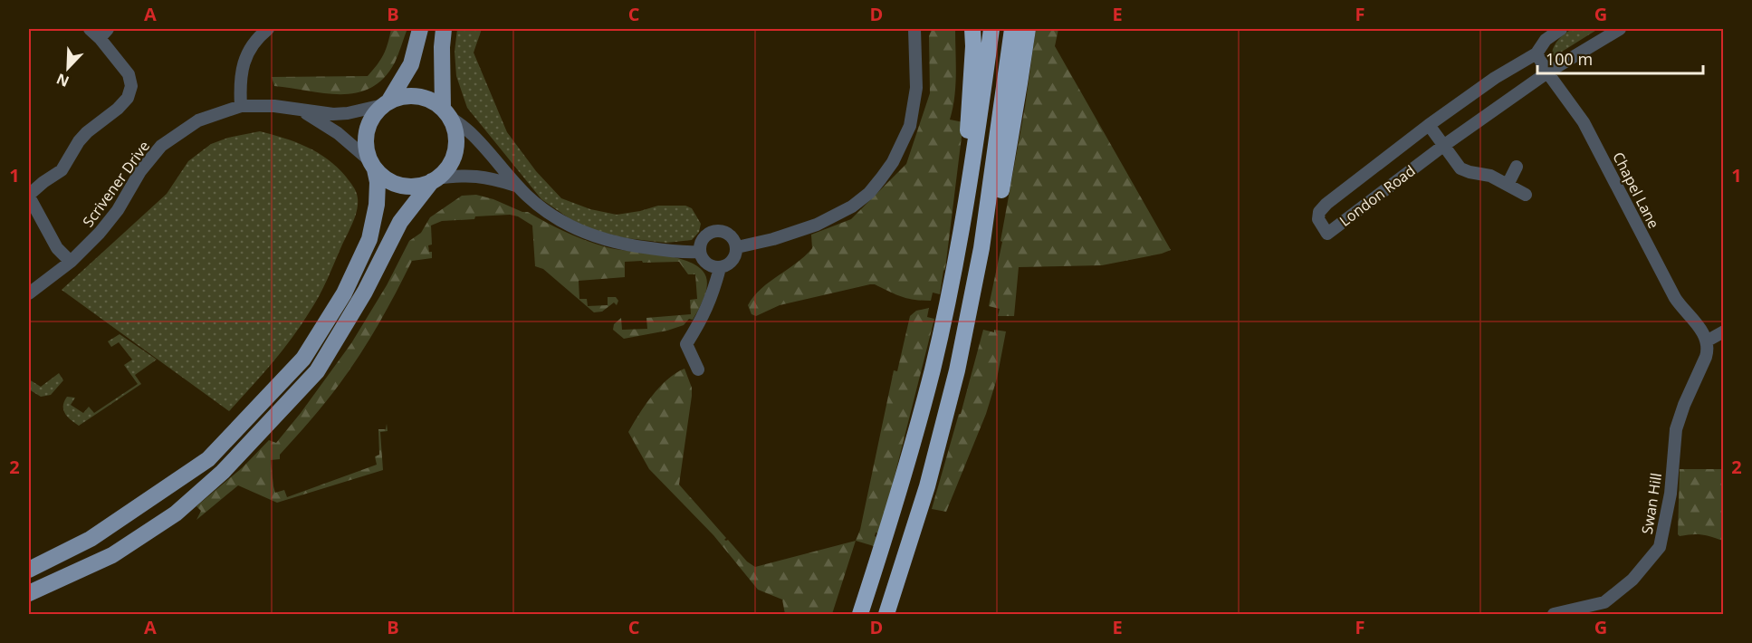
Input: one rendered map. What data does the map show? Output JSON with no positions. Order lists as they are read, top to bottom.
{
  "streets": {
    "street": [
      "Scrivener Drive",
      "Chapel Lane",
      "London Road",
      "Swan Hill"
    ]
  },
  "crossings": [
    ["Chapel Lane", "London Road"],
    ["Chapel Lane", "Swan Hill"]
  ],
  "scale_bar": "100 m",
  "north": "bottom left",
  "grid": {
    "columns": [
      "A",
      "B",
      "C",
      "D",
      "E",
      "F",
      "G"
    ],
    "rows": ["1", "2"]
  }
}
